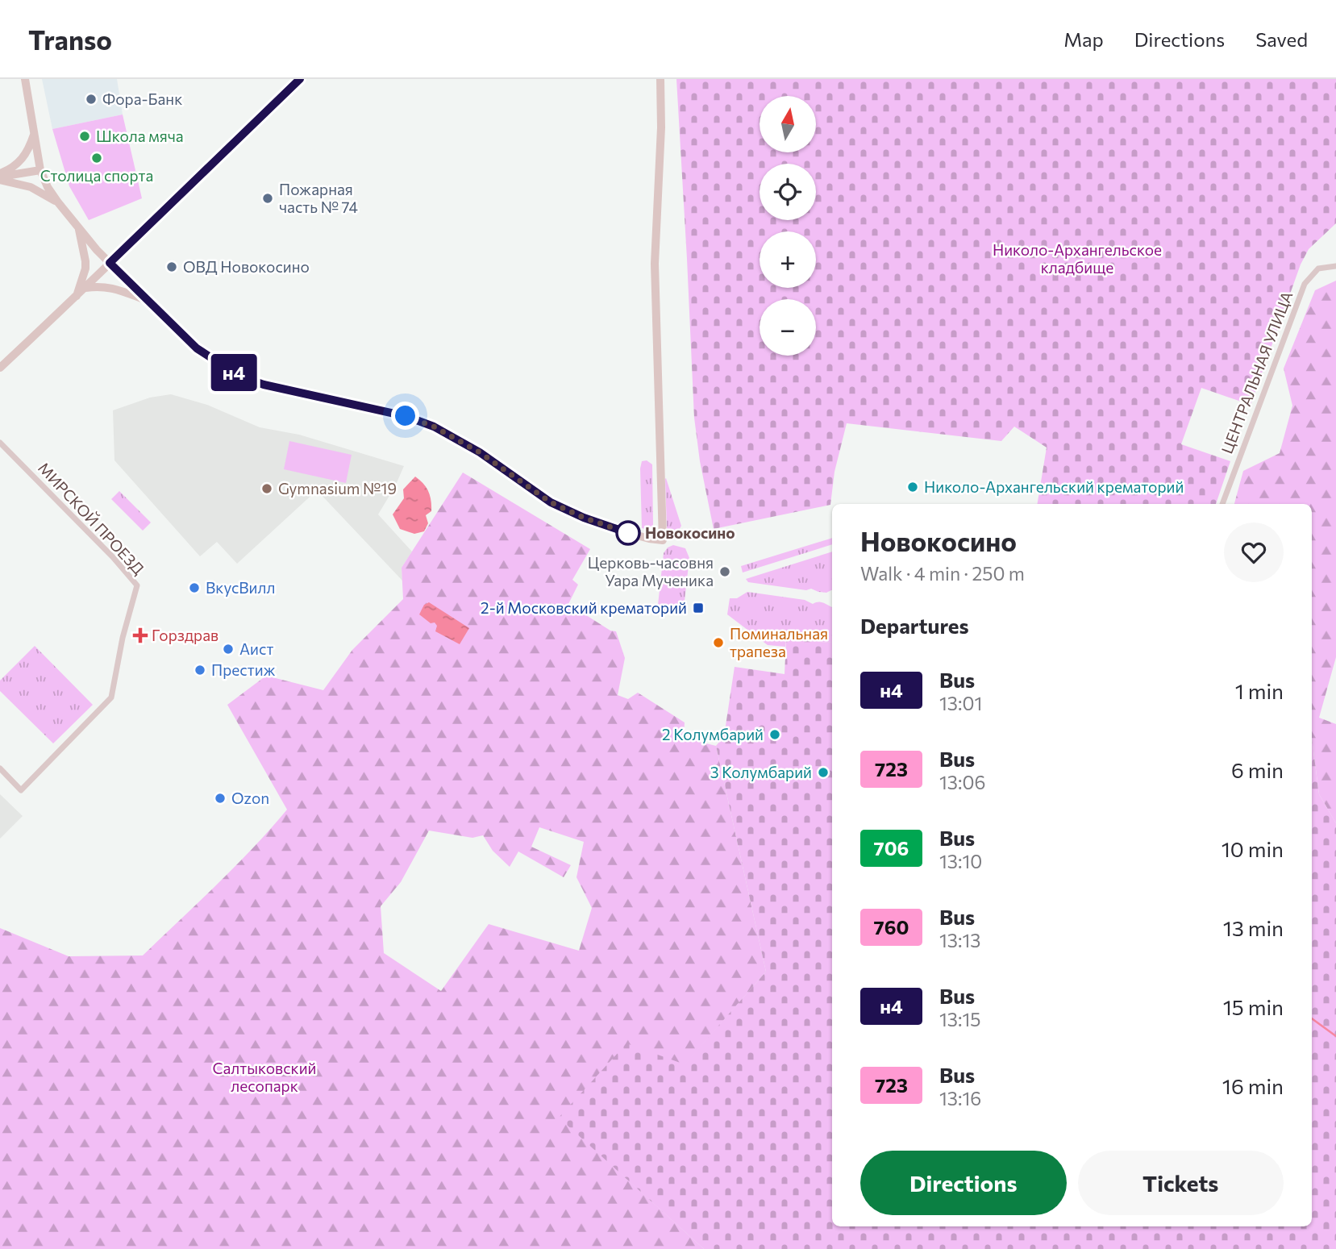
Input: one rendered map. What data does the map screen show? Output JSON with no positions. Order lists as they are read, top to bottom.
{
  "streets": {
    "street": ["ЦЕНТРАЛЬНАЯ УЛИЦА", "МИРСКОЙ ПРОЕЗД"]
  },
  "parks": ["Николо-Архангельское кладбище", "Салтыковский лесопарк"],
  "places": {
    "other": [
      "Фора-Банк",
      "Школа мяча",
      "Столица спорта",
      "Пожарная часть № 74",
      "ОВД Новокосино",
      "Николо-Архангельский крематорий",
      "Gymnasium №19",
      "Новокосино",
      "Церковь-часовня Уара Мученика",
      "ВкусВилл",
      "Поминальная трапеза",
      "Аист",
      "Престиж",
      "2 Колумбарий",
      "3 Колумбарий",
      "Ozon"
    ],
    "transit": ["2-й Московский крематорий"],
    "health": ["Горздрав"]
  },
  "lines": ["bus line н4"],
  "north": "top",
  "page": {
    "header": "Transo",
    "nav": ["Map", "Directions", "Saved"],
    "on_map": "н4",
    "map_buttons": ["+", "−"],
    "heading": [
      ["Новокосино", "Walk · 4 min · 250 m"],
      "Departures"
    ],
    "list": [
      {
        "mark": "н4",
        "name": "Bus",
        "note": "13:01",
        "value": "1 min"
      },
      {
        "mark": "723",
        "name": "Bus",
        "note": "13:06",
        "value": "6 min"
      },
      {
        "mark": "706",
        "name": "Bus",
        "note": "13:10",
        "value": "10 min"
      },
      {
        "mark": "760",
        "name": "Bus",
        "note": "13:13",
        "value": "13 min"
      },
      {
        "mark": "н4",
        "name": "Bus",
        "note": "13:15",
        "value": "15 min"
      },
      {
        "mark": "723",
        "name": "Bus",
        "note": "13:16",
        "value": "16 min"
      }
    ],
    "buttons": ["Directions", "Tickets"]
  }
}
